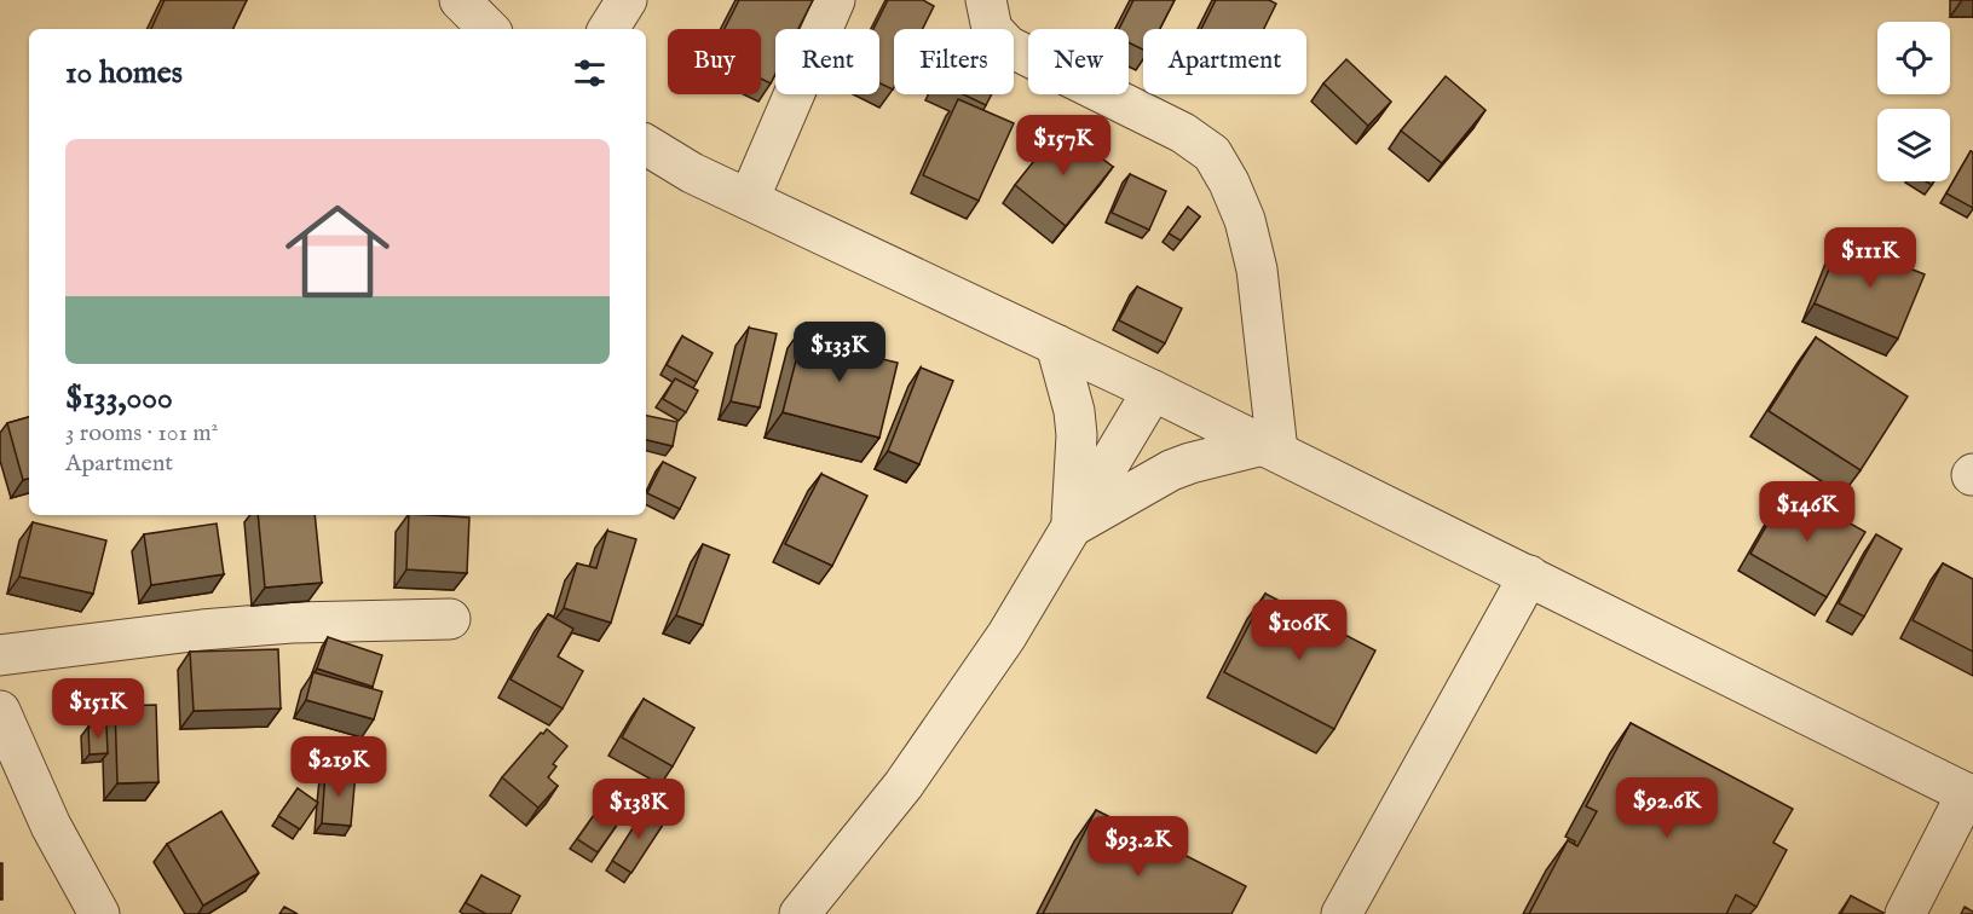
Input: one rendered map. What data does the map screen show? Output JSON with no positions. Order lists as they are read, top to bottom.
{
  "page": {
    "chip": [
      "Buy",
      "Rent",
      "Filters",
      "New",
      "Apartment"
    ],
    "heading": "10 homes",
    "price": [
      "$157K",
      "$111K",
      "$133K",
      "$146K",
      "$106K",
      "$151K",
      "$219K",
      "$92.6K",
      "$138K",
      "$93.2K"
    ],
    "list": [
      {
        "name": "$133,000",
        "note": "3 rooms · 101 m² · Apartment"
      }
    ]
  }
}
